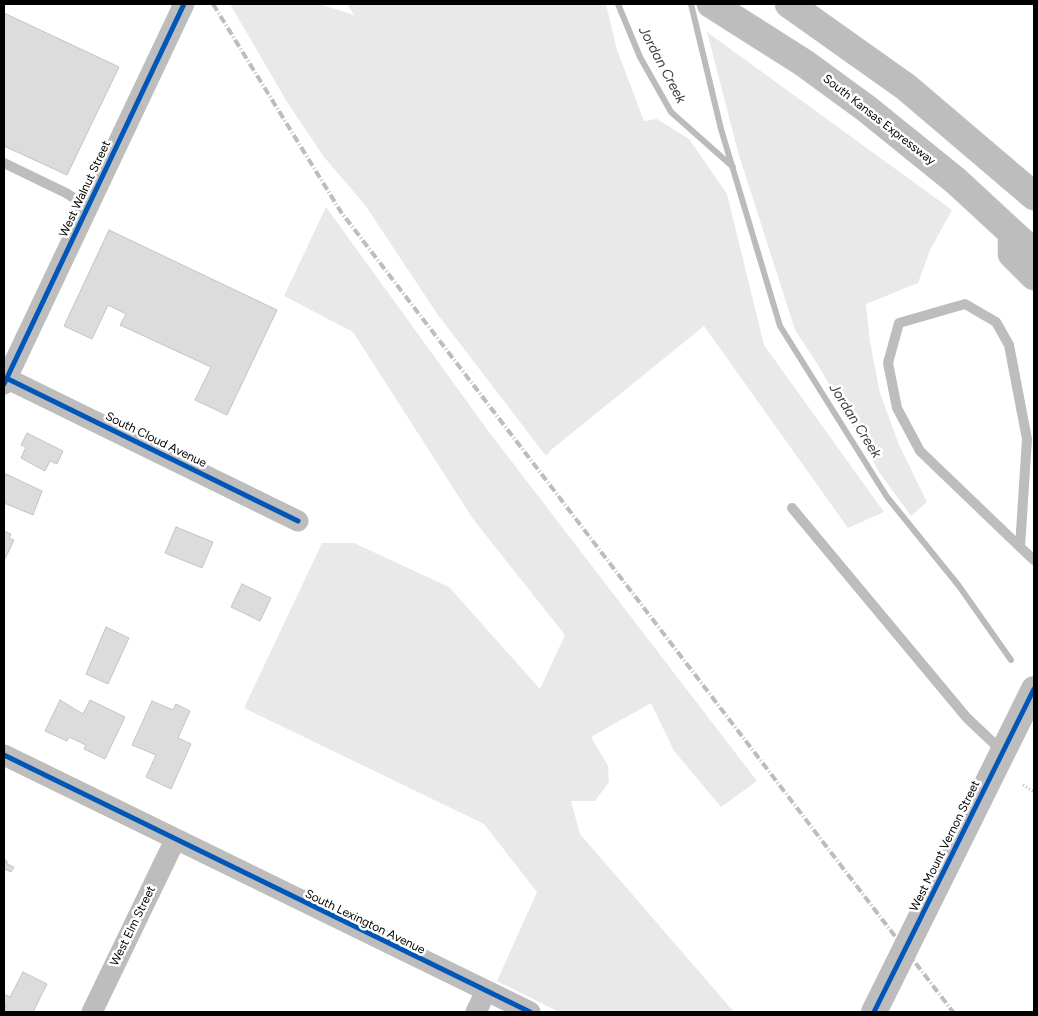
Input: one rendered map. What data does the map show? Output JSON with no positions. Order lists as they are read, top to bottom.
{
  "streets": {
    "main road": ["South Kansas Expressway"],
    "street": [
      "West Walnut Street",
      "South Cloud Avenue",
      "West Mount Vernon Street",
      "South Lexington Avenue",
      "West Elm Street"
    ]
  },
  "crossings": [
    ["West Walnut Street", "South Cloud Avenue"],
    ["South Lexington Avenue", "West Elm Street"]
  ],
  "water": ["Jordan Creek"]
}
